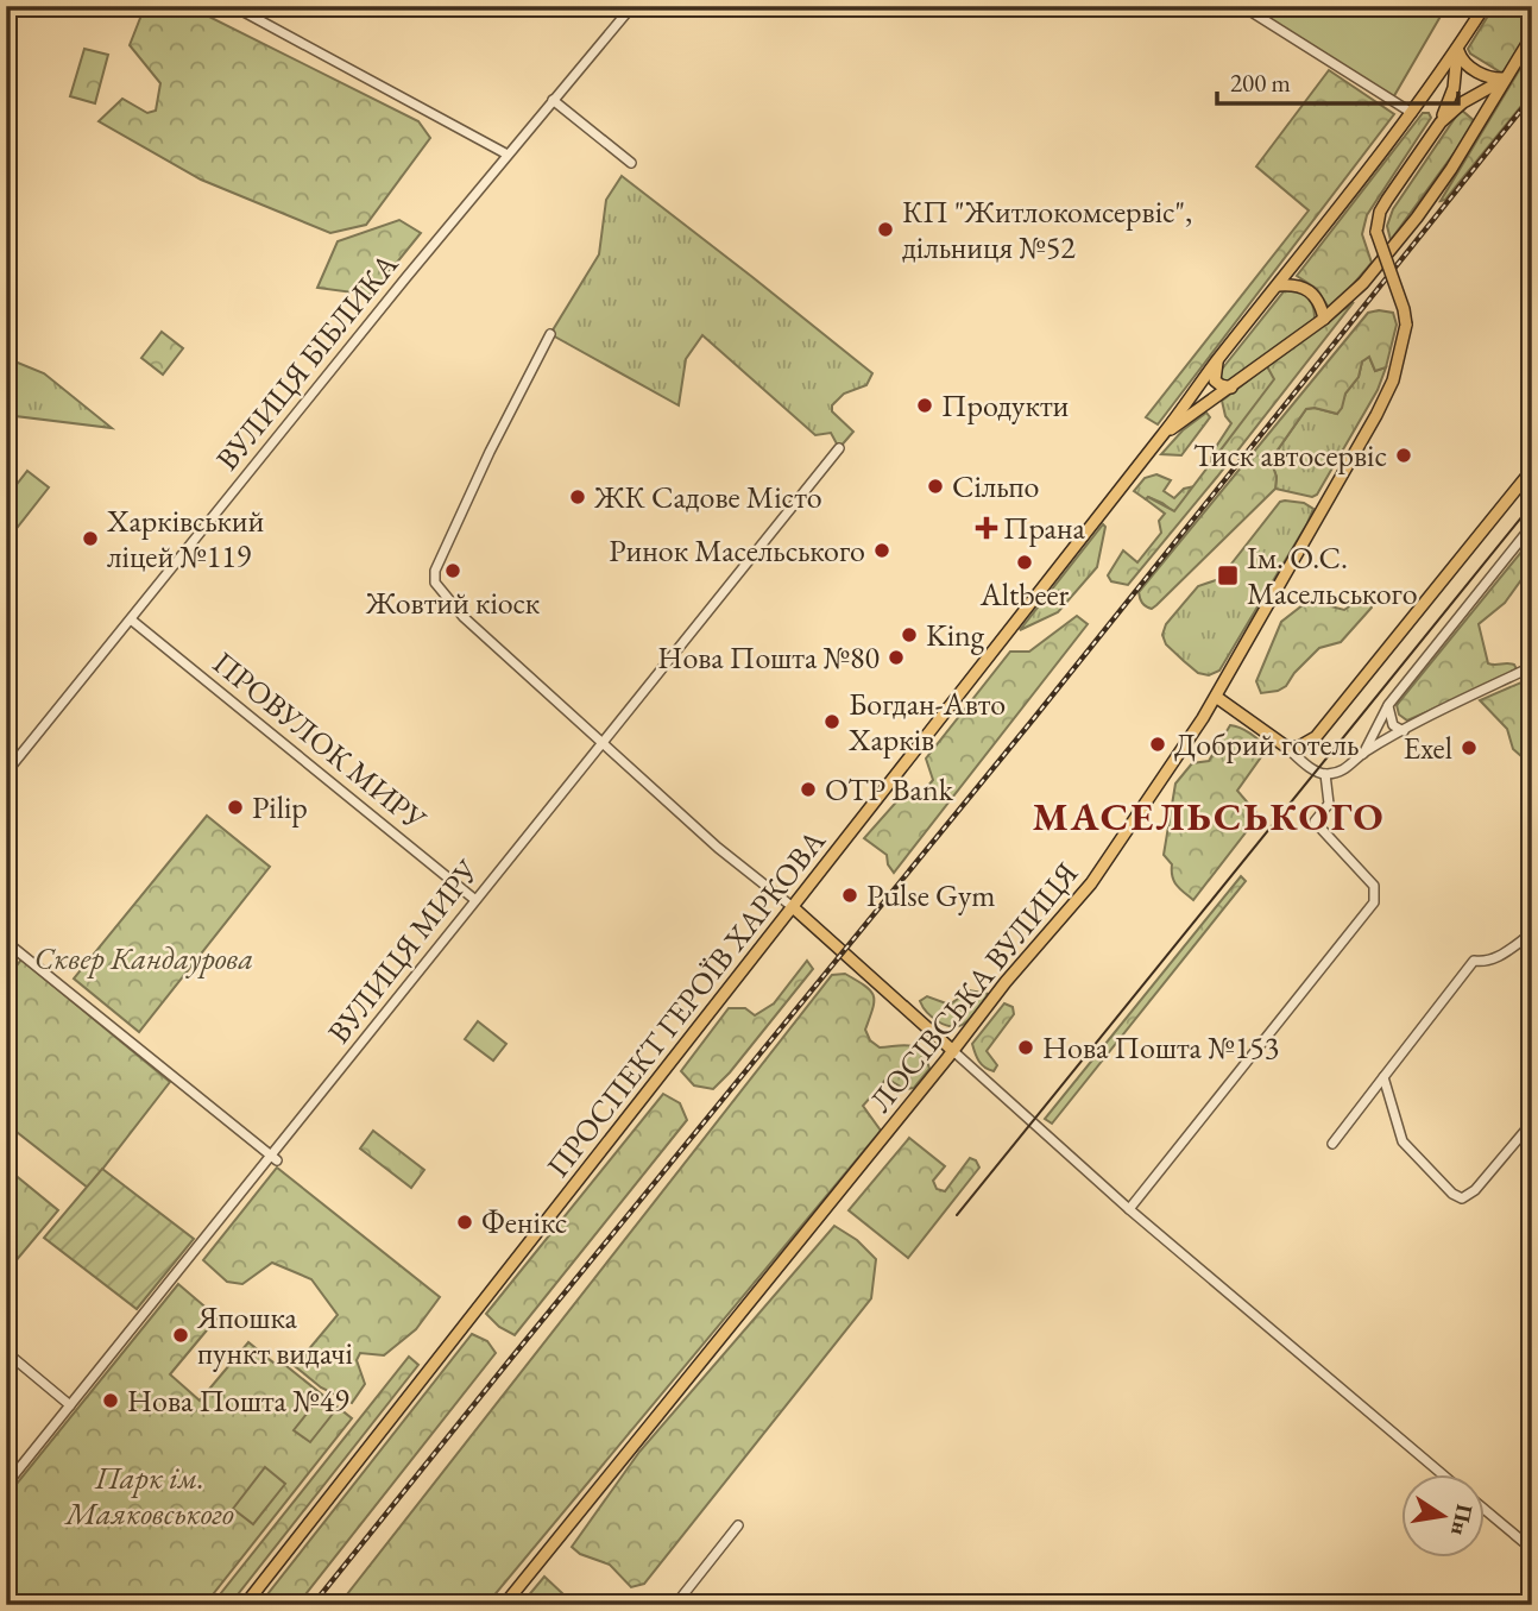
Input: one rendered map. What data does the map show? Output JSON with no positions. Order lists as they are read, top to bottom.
{
  "streets": {
    "main road": ["ЛОСІВСЬКА ВУЛИЦЯ", "ПРОСПЕКТ ГЕРОЇВ ХАРКОВА"],
    "street": ["ВУЛИЦЯ БІБЛИКА", "ПРОВУЛОК МИРУ", "ВУЛИЦЯ МИРУ"]
  },
  "crossings": [
    ["ВУЛИЦЯ БІБЛИКА", "ПРОВУЛОК МИРУ"],
    ["ПРОВУЛОК МИРУ", "ВУЛИЦЯ МИРУ"]
  ],
  "districts": ["МАСЕЛЬСЬКОГО"],
  "parks": ["Сквер Кандаурова", "Парк ім. Маяковського"],
  "places": {
    "other": [
      "КП \"Житлокомсервіс\", дільниця №52",
      "Продукти",
      "Тиск автосервіс",
      "Сільпо",
      "ЖК Садове Місто",
      "Харківський ліцей №119",
      "Ринок Масельського",
      "Altbeer",
      "Жовтий кіоск",
      "King",
      "Нова Пошта №80",
      "Богдан-Авто Харків",
      "Добрий готель",
      "Exel",
      "OTP Bank",
      "Pilip",
      "Pulse Gym",
      "Нова Пошта №153",
      "Фенікс",
      "Япошка пункт видачі",
      "Нова Пошта №49"
    ],
    "health": ["Прана"],
    "transit": ["Ім. О.С. Масельського"]
  },
  "scale_bar": "200 m",
  "north": "right"
}
